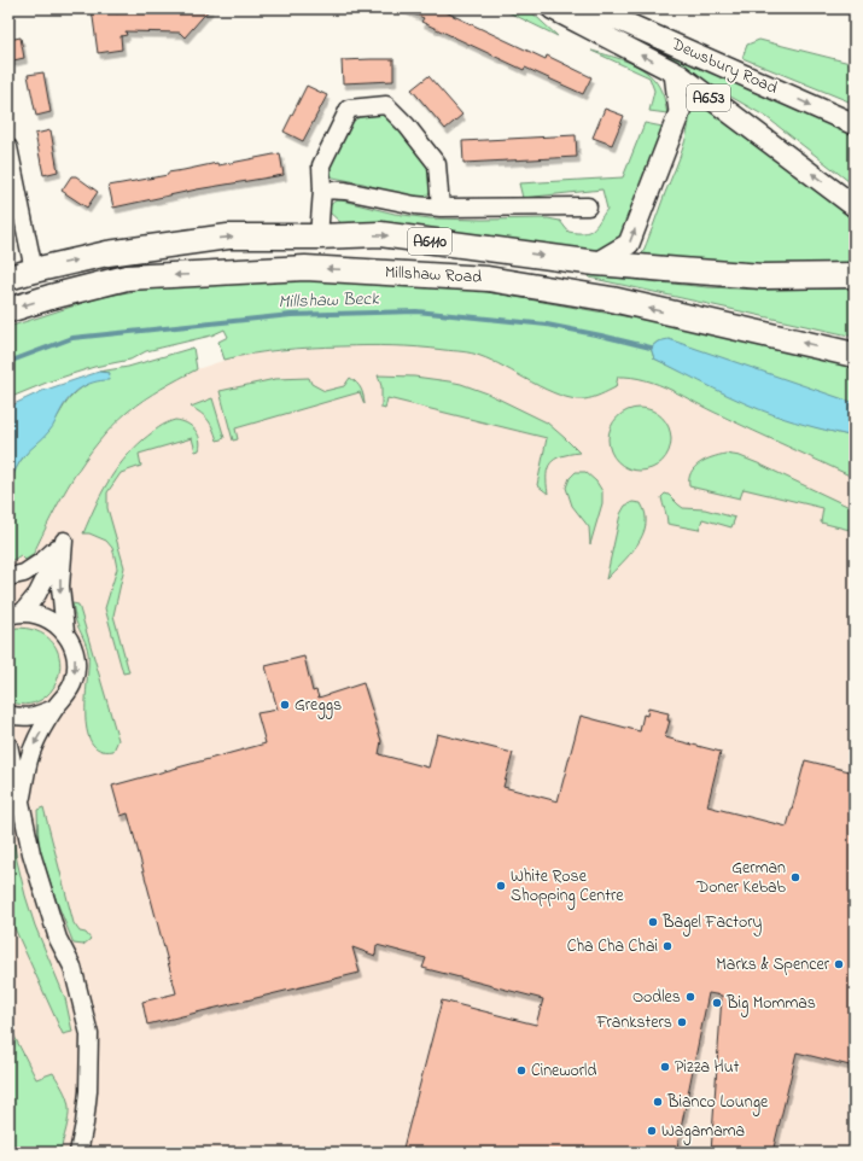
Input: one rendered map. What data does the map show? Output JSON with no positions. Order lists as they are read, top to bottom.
{
  "streets": {
    "highway": ["A6110", "Millshaw Road"],
    "main road": ["Dewsbury Road", "A653"]
  },
  "water": ["Millshaw Beck"],
  "places": [
    "Greggs",
    "German Doner Kebab",
    "White Rose Shopping Centre",
    "Bagel Factory",
    "Cha Cha Chai",
    "Marks & Spencer",
    "Oodles",
    "Big Mommas",
    "Franksters",
    "Pizza Hut",
    "Cineworld",
    "Bianco Lounge",
    "Wagamama"
  ]
}
